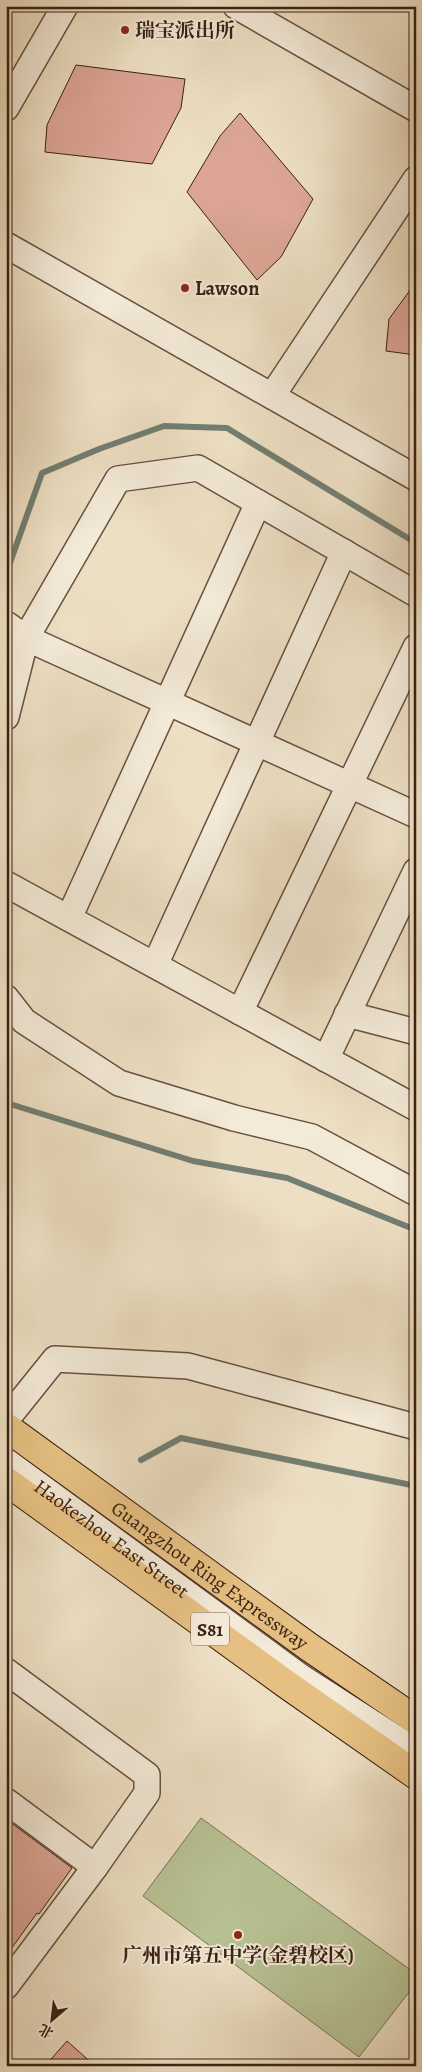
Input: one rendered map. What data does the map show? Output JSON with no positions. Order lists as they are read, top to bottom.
{
  "streets": {
    "highway": ["Guangzhou Ring Expressway", "S81"],
    "street": ["Haokezhou East Street"]
  },
  "places": ["瑞宝派出所", "Lawson", "广州市第五中学(金碧校区)"],
  "north": "bottom left"
}
